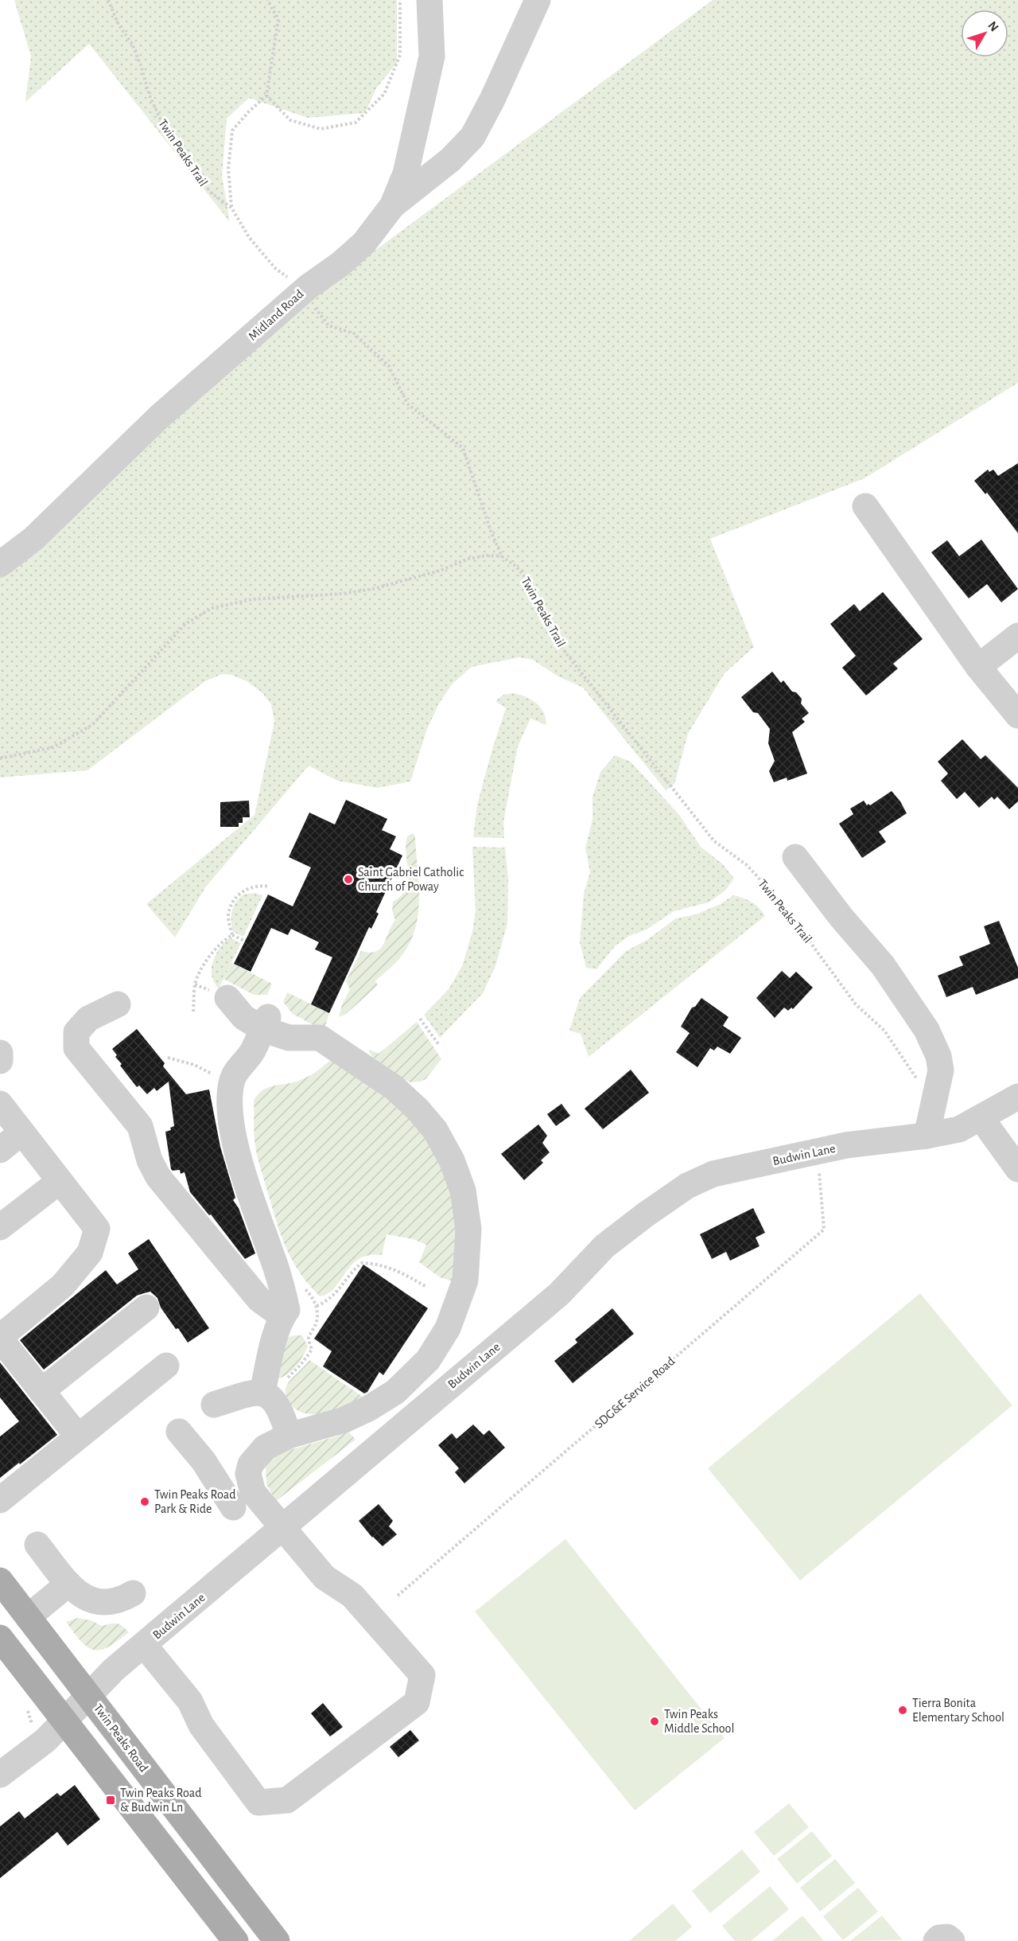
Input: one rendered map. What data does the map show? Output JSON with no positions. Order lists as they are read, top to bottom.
{
  "streets": {
    "main road": ["Twin Peaks Road"],
    "street": ["Midland Road", "Budwin Lane"],
    "path": ["Twin Peaks Trail", "SDG&E Service Road"]
  },
  "crossings": [
    ["Twin Peaks Trail", "Midland Road"],
    ["Budwin Lane", "Twin Peaks Road"]
  ],
  "places": {
    "other": [
      "Saint Gabriel Catholic Church of Poway",
      "Twin Peaks Road Park & Ride",
      "Tierra Bonita Elementary School",
      "Twin Peaks Middle School"
    ],
    "transit": ["Twin Peaks Road & Budwin Ln"]
  },
  "north": "top right"
}
